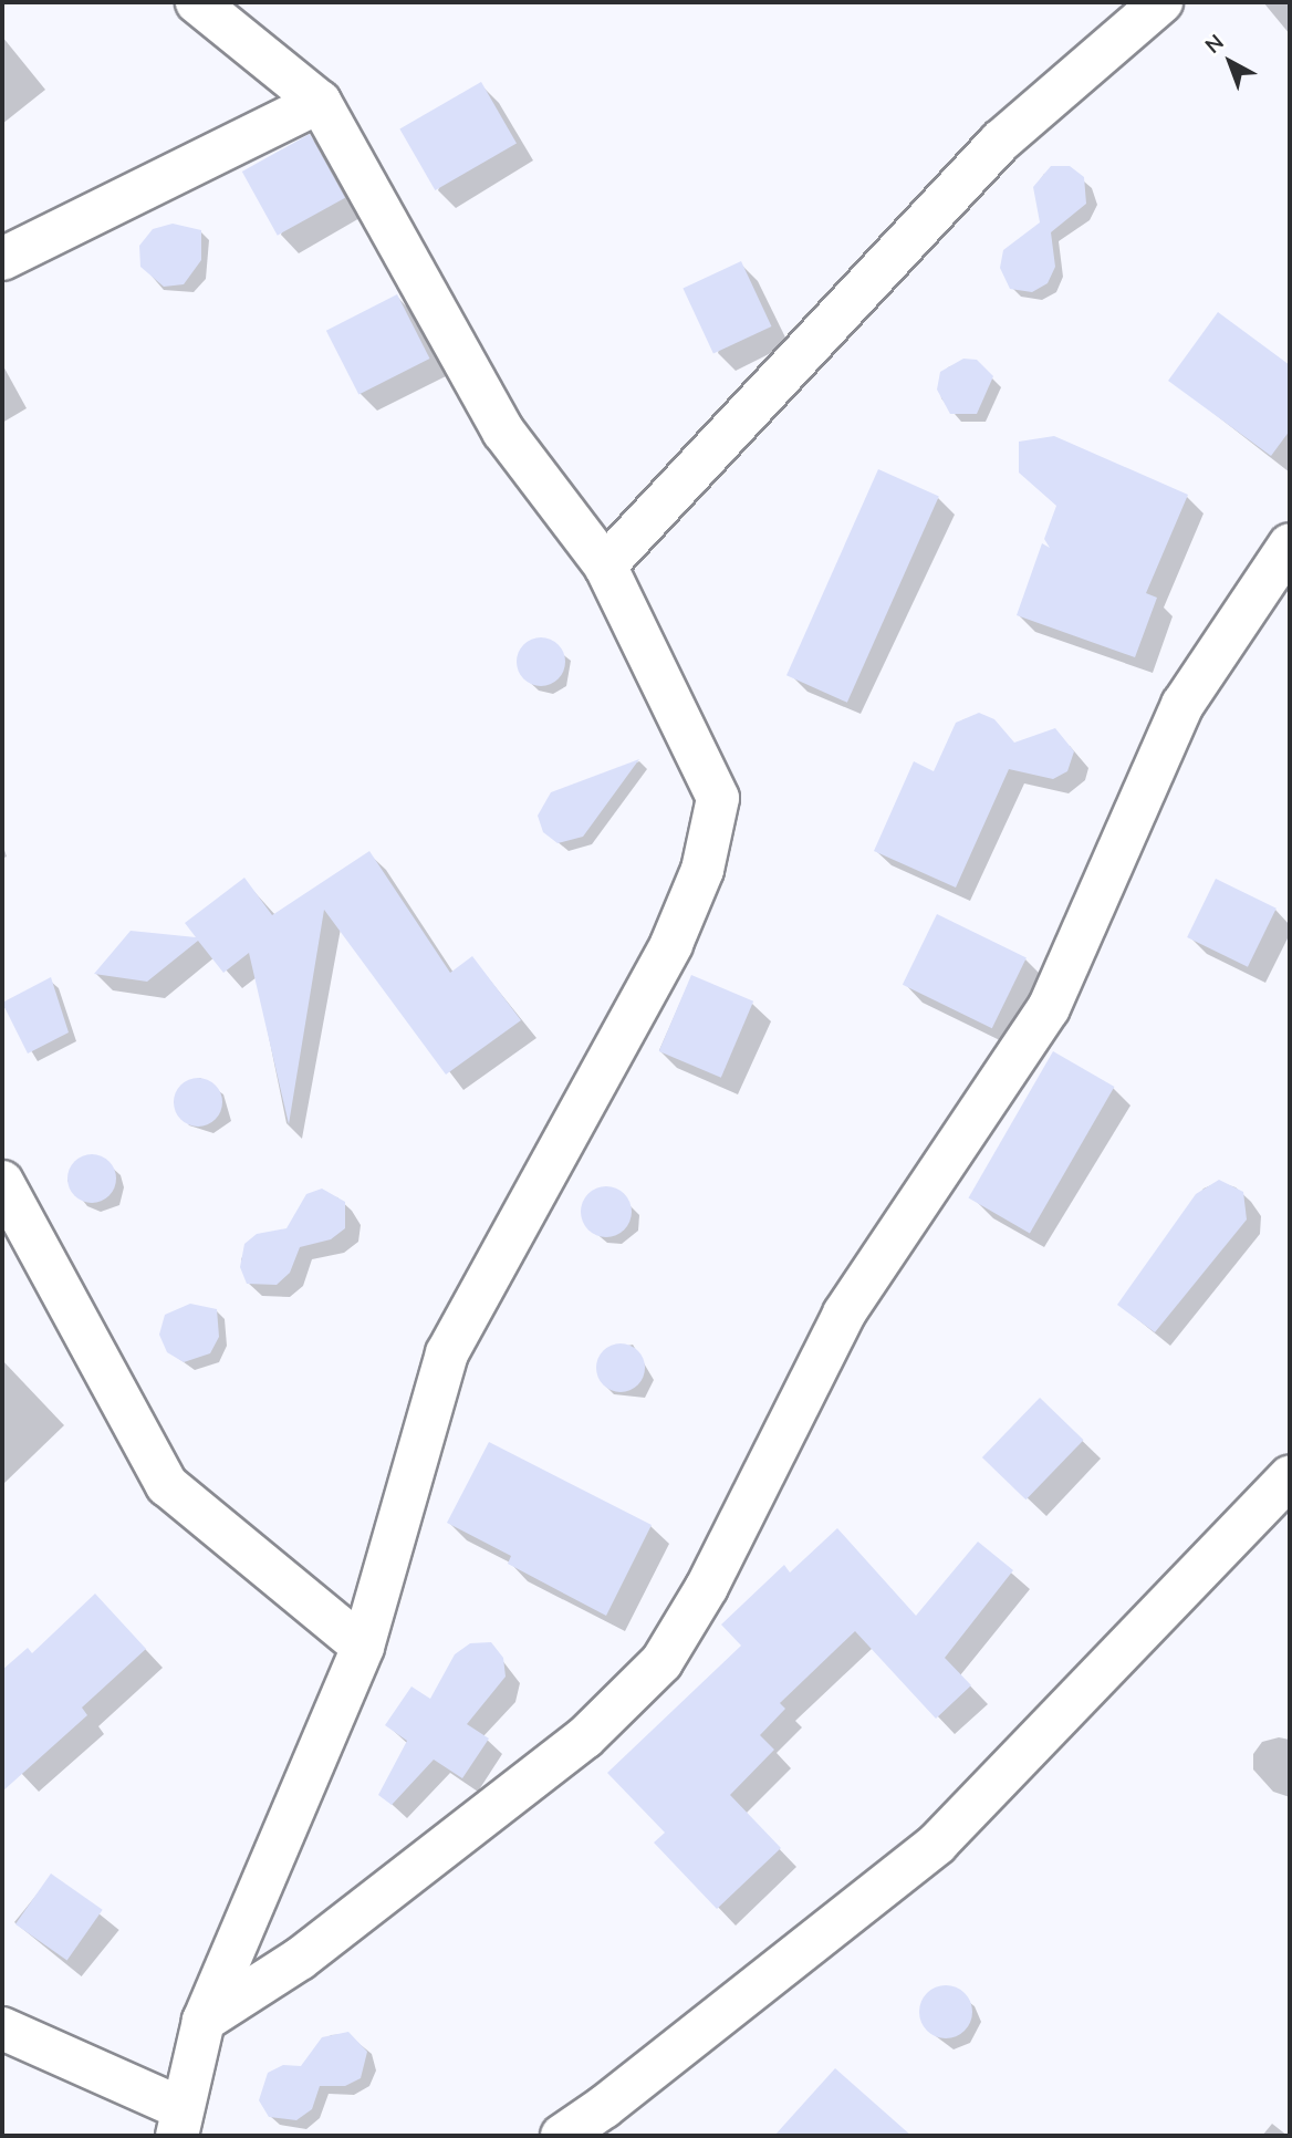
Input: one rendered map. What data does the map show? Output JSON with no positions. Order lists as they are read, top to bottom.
{
  "north": "top left"
}
